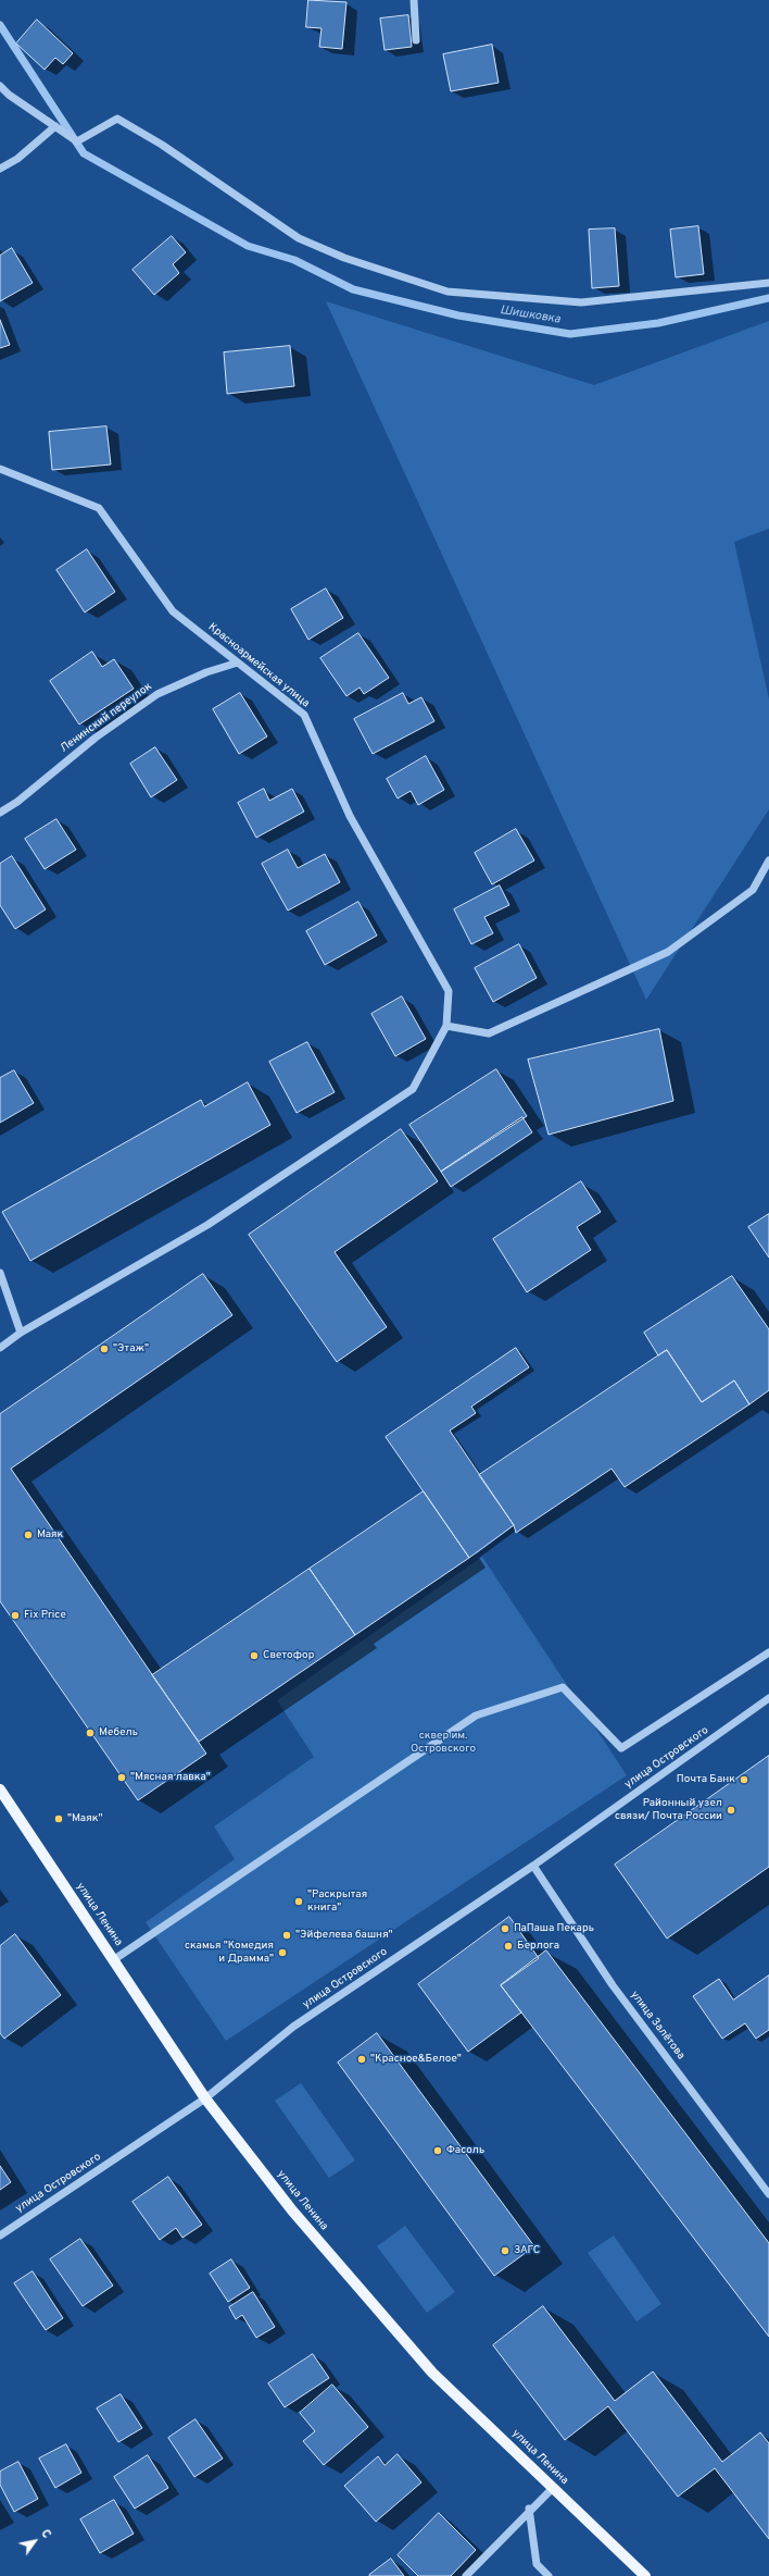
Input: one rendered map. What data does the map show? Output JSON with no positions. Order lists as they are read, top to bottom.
{
  "streets": {
    "main road": ["улица Ленина"],
    "street": [
      "Красноармейская улица",
      "Ленинский переулок",
      "улица Островского",
      "улица Залётова"
    ]
  },
  "crossings": [
    ["Красноармейская улица", "Ленинский переулок"],
    ["улица Островского", "улица Ленина"],
    ["улица Островского", "улица Залётова"]
  ],
  "water": ["Шишковка"],
  "parks": ["сквер им. Островского"],
  "places": [
    "\"Этаж\"",
    "Maяк",
    "Fix Price",
    "Светофор",
    "Мебель",
    "\"Мясная лавка\"",
    "Почта Банк",
    "Районный узел связи/ Почта России",
    "\"Маяк\"",
    "\"Раскрытая книга\"",
    "ПаПаша Пекарь",
    "\"Эйфелева башня\"",
    "Берлога",
    "скамья \"Комедия и Драмма\"",
    "\"Красное&Белое\"",
    "Фасоль",
    "ЗАГС"
  ],
  "north": "top right"
}
